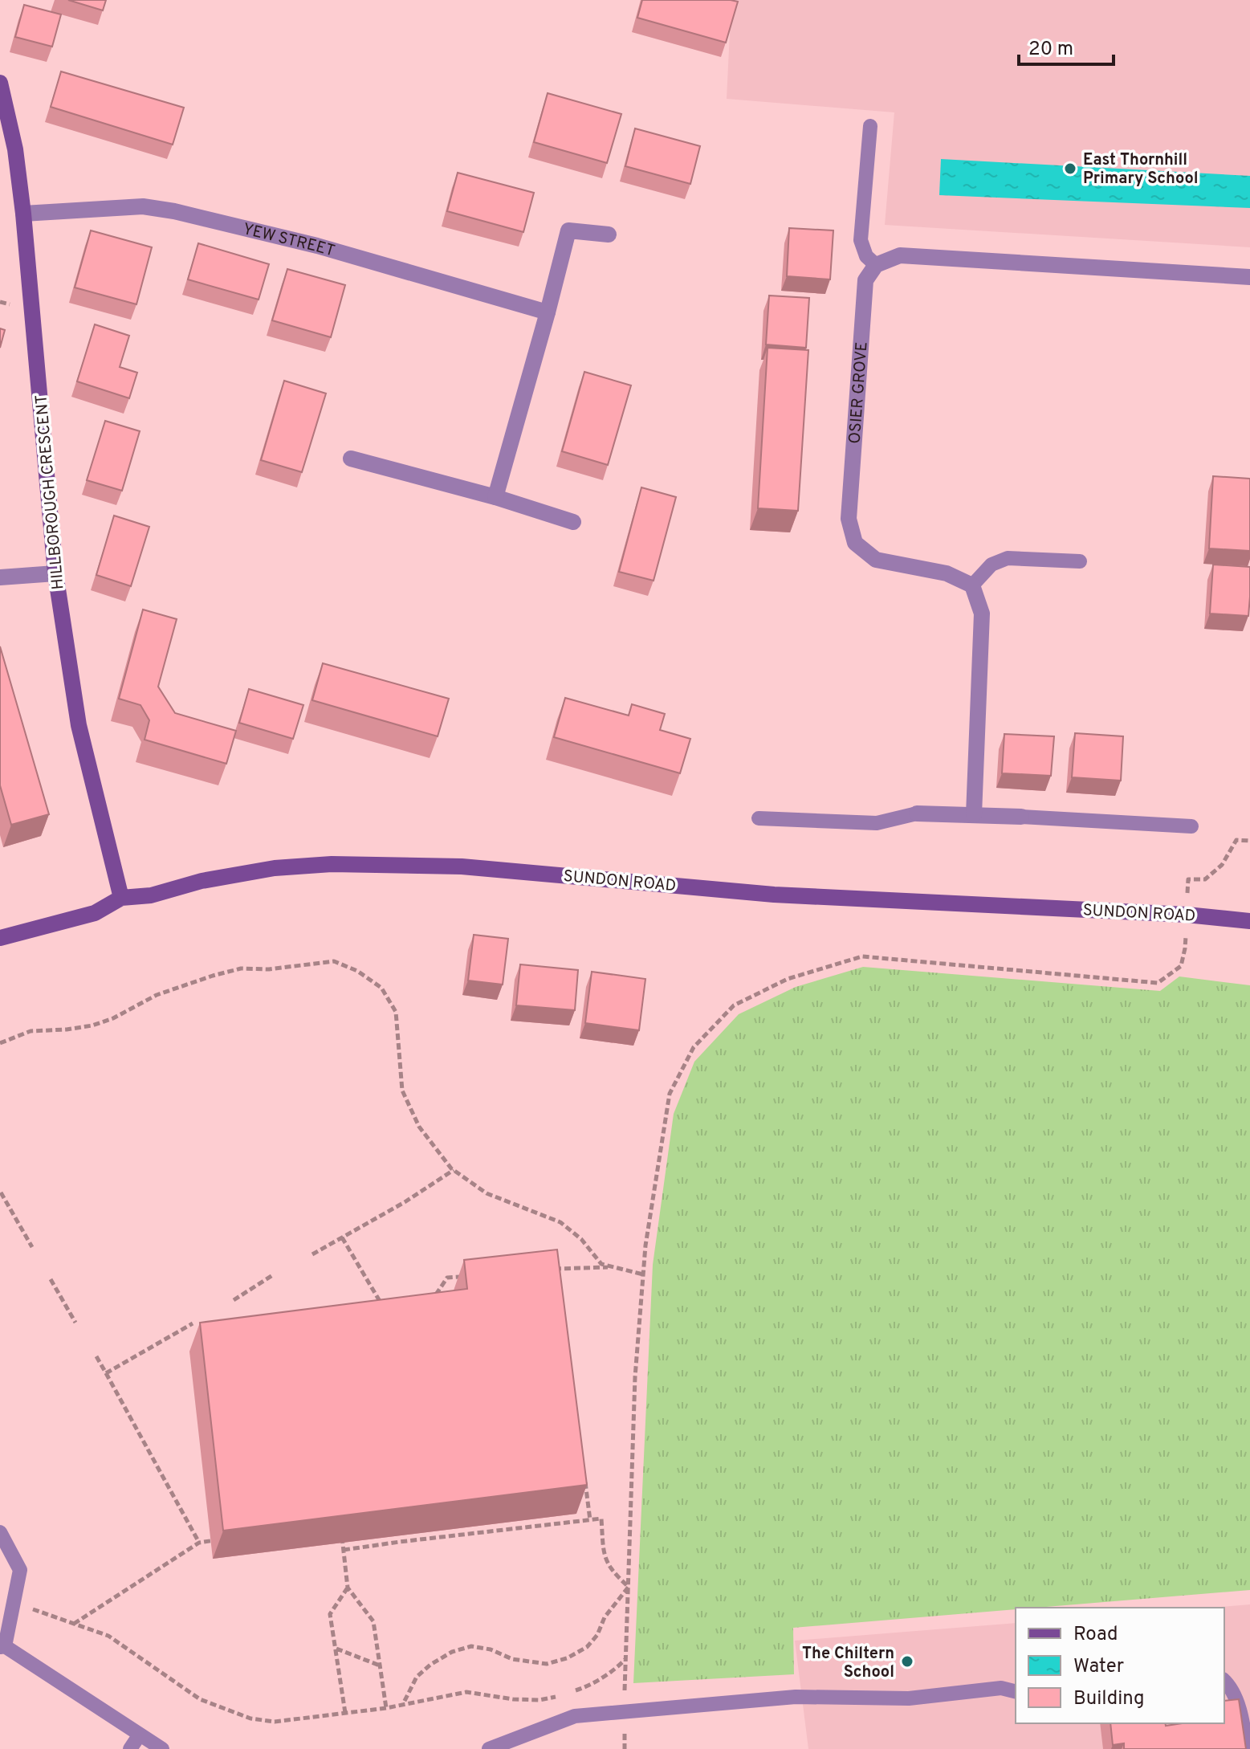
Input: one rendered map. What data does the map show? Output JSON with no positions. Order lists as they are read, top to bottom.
{
  "streets": {
    "street": [
      "YEW STREET",
      "OSIER GROVE",
      "HILLBOROUGH CRESCENT",
      "SUNDON ROAD"
    ]
  },
  "crossings": [
    ["YEW STREET", "HILLBOROUGH CRESCENT"],
    ["HILLBOROUGH CRESCENT", "SUNDON ROAD"]
  ],
  "places": ["East Thornhill Primary School", "The Chiltern School"],
  "legend": ["Road", "Water", "Building"],
  "scale_bar": "20 m"
}
